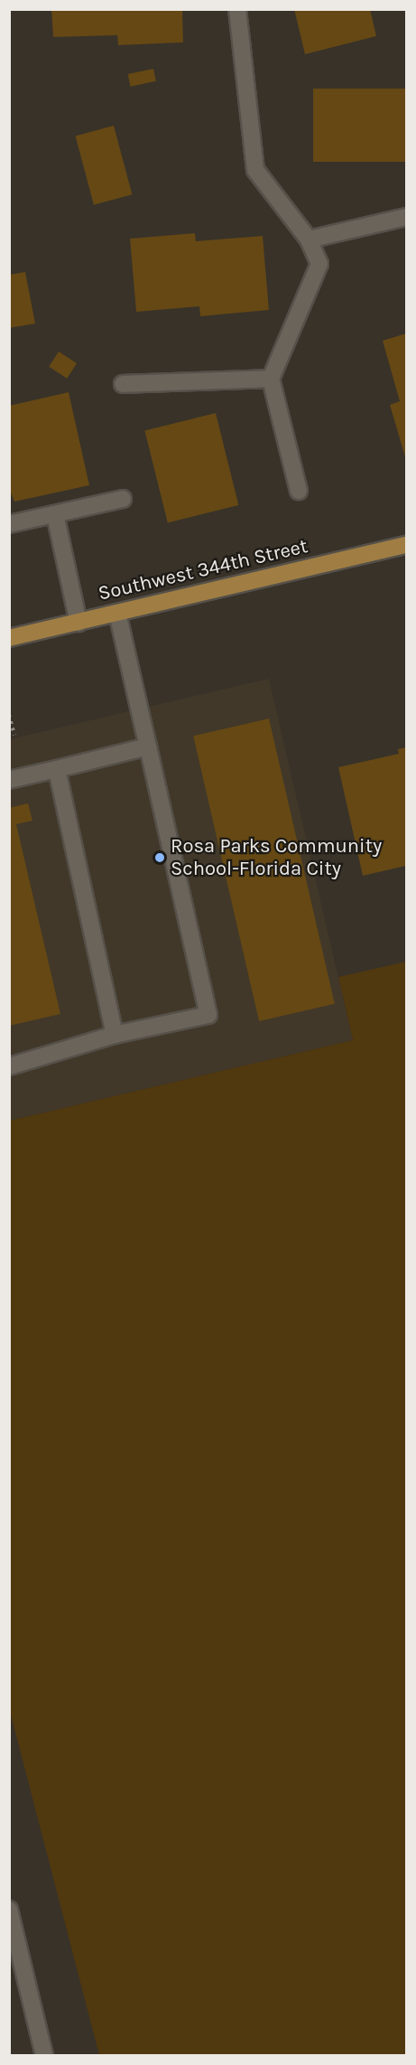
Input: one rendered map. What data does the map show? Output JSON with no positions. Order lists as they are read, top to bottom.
{
  "streets": {
    "main road": ["Southwest 344th Street"]
  },
  "places": ["Rosa Parks Community School-Florida City"]
}
